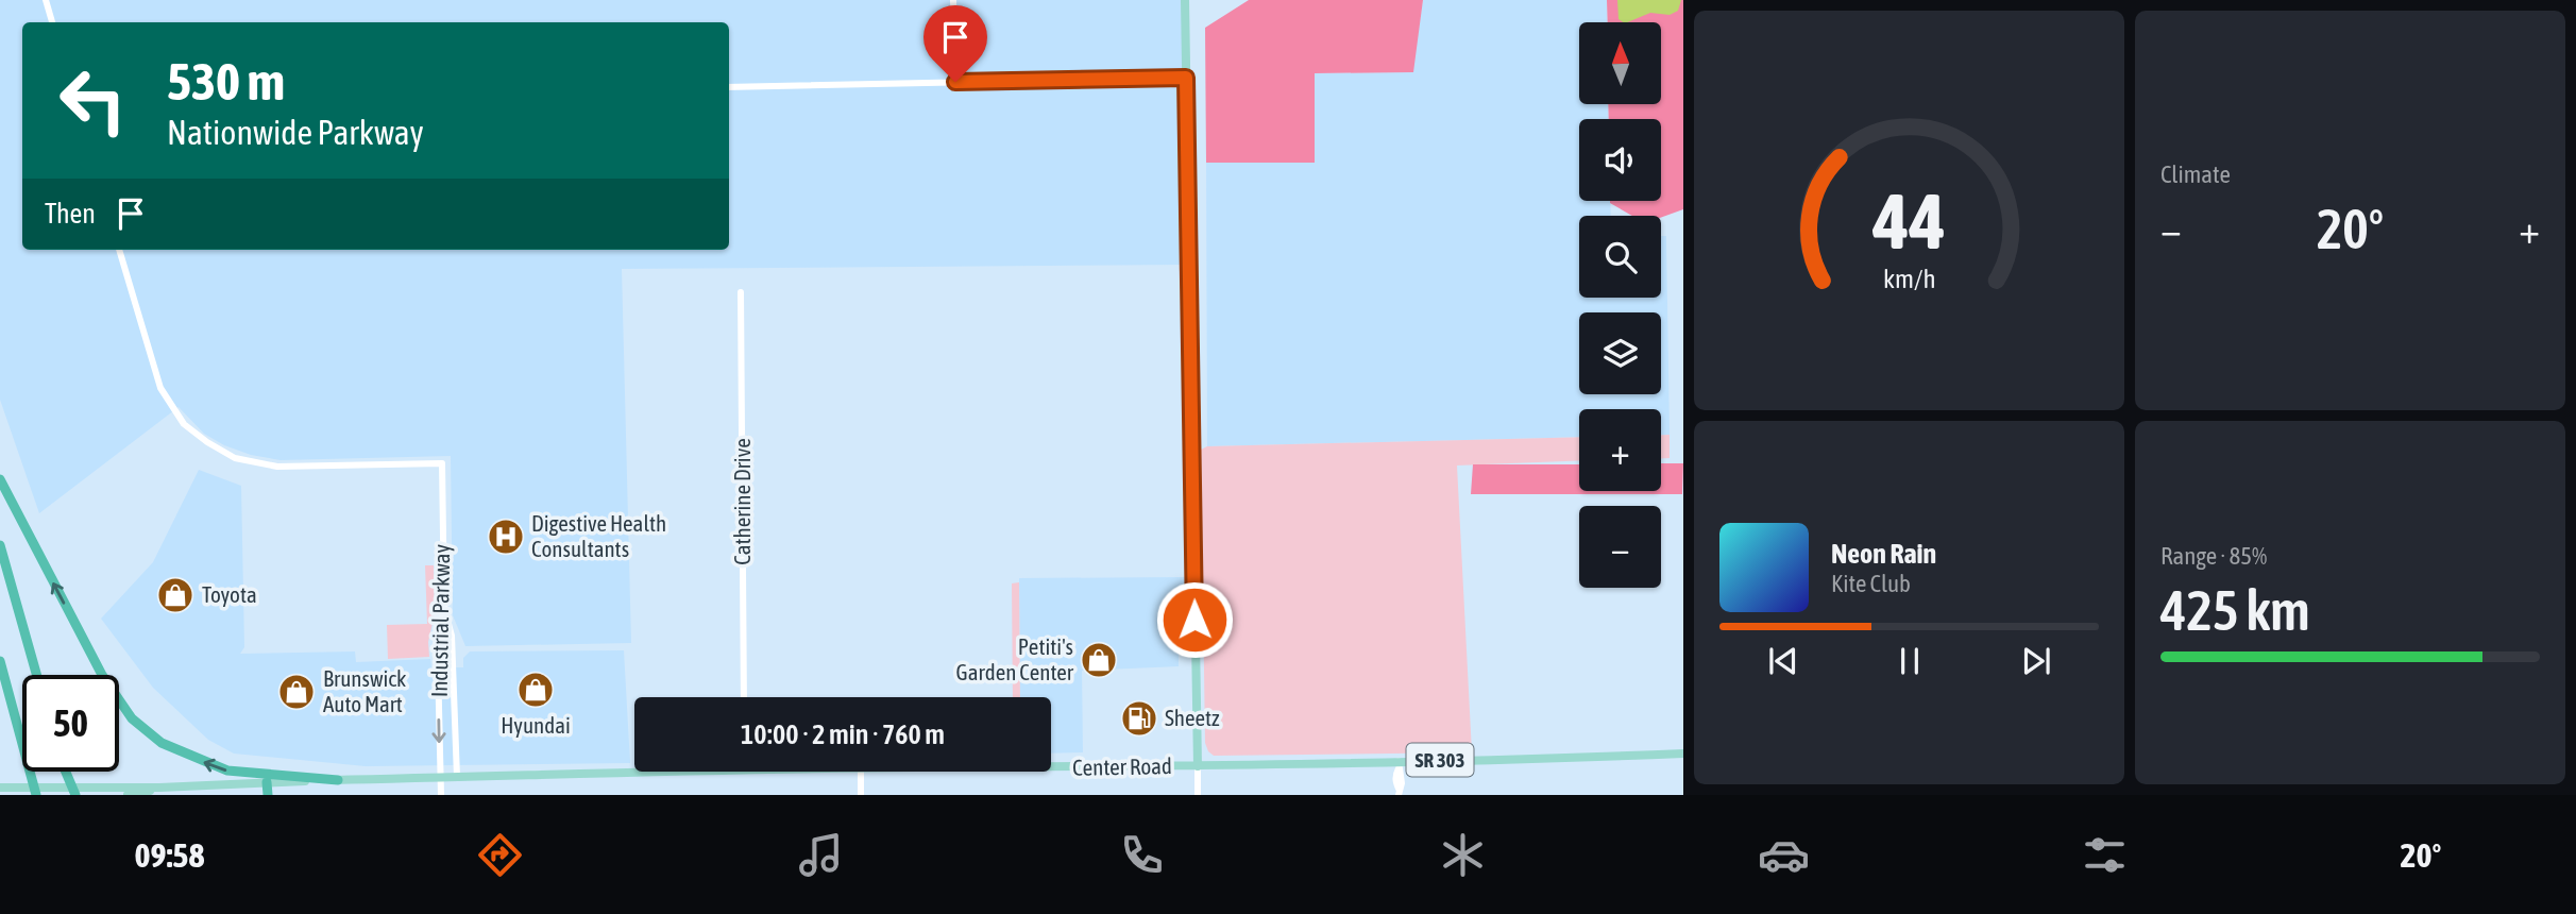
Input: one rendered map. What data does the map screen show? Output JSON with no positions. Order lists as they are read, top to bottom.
{
  "streets": {
    "main road": ["SR 303", "Center Road"],
    "street": ["Catherine Drive", "Industrial Parkway"]
  },
  "crossings": [
    ["Industrial Parkway", "Center Road"]
  ],
  "places": {
    "hospital": ["Digestive Health Consultants"],
    "shop": [
      "Toyota",
      "Petiti's Garden Center",
      "Hyundai",
      "Brunswick Auto Mart"
    ],
    "fuel station": ["Sheetz"]
  },
  "north": "top",
  "page": {
    "tile": [
      "Climate",
      ["Range · 85%", "425 km"]
    ],
    "map_buttons": ["+", "−"],
    "turn": ["530 m", "Nationwide Parkway"],
    "then": "Then",
    "heat": ["−", "20°", "+"],
    "song": ["Neon Rain", "Kite Club"],
    "limit": "50",
    "trip": "10:00 · 2 min · 760 m",
    "tabs": ["09:58", "20°"],
    "gauge": ["44", "km/h"]
  }
}
